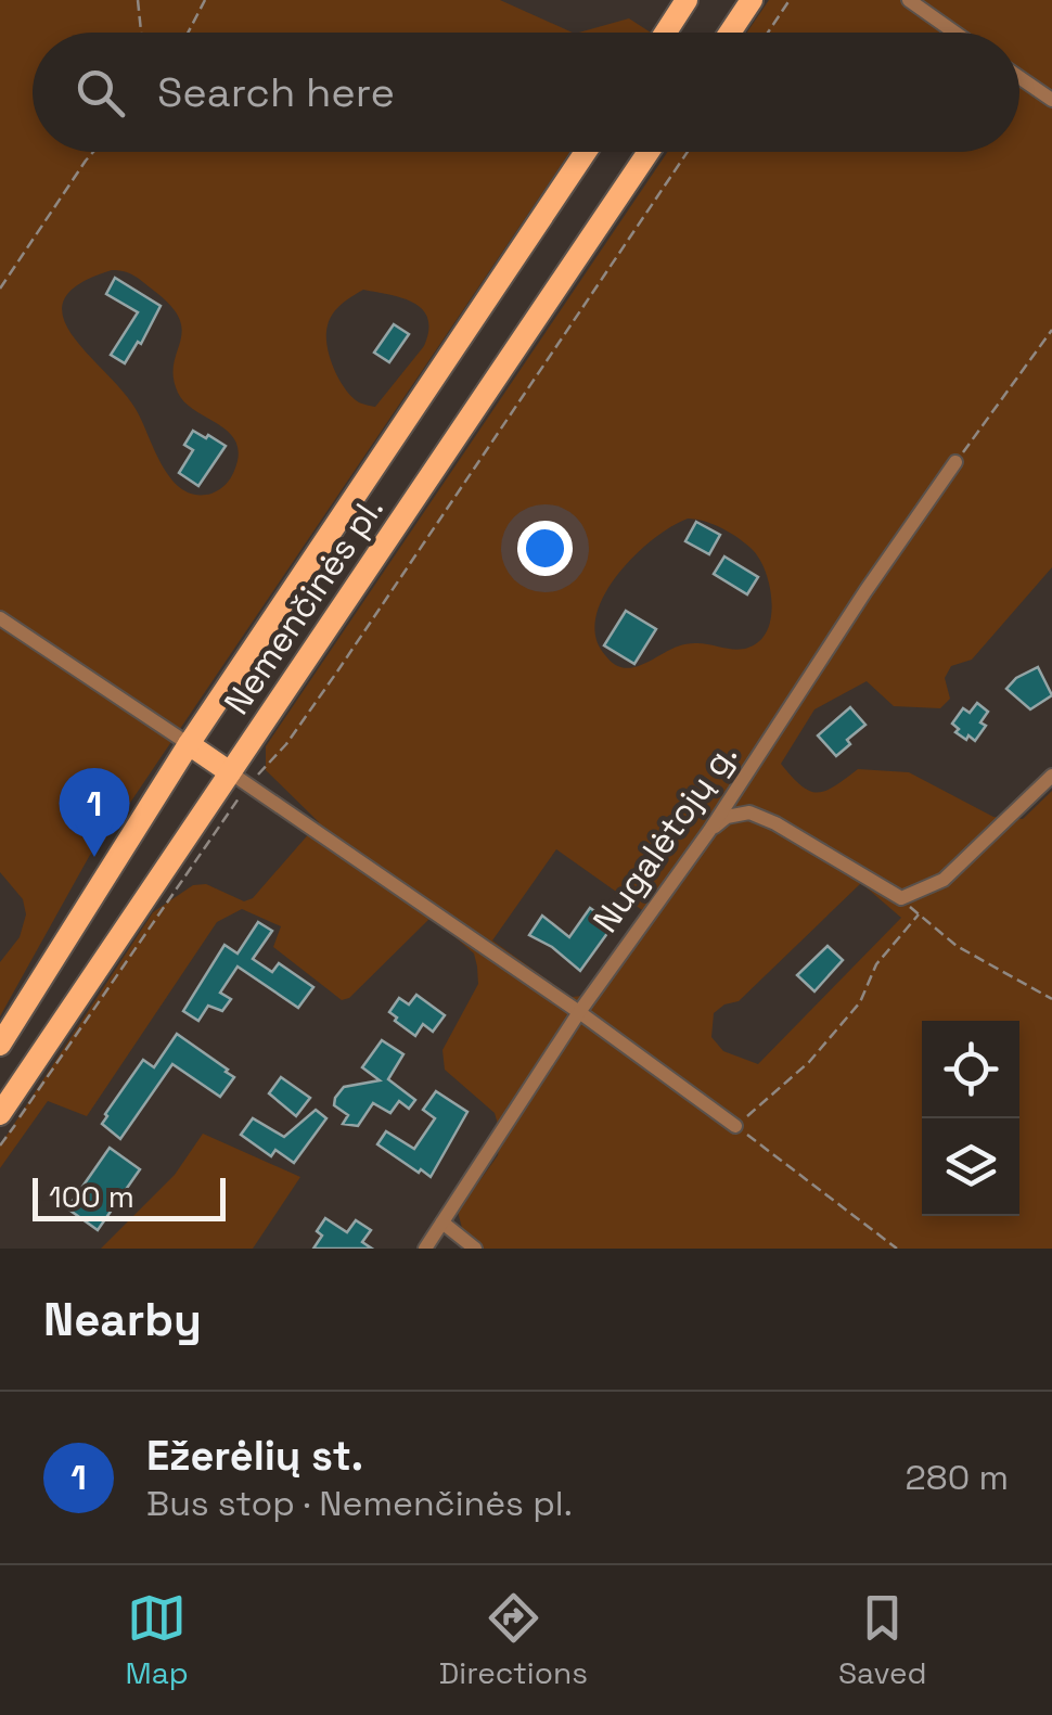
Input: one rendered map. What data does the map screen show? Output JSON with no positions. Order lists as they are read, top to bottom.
{
  "streets": {
    "main road": ["Nemenčinės pl."],
    "street": ["Nugalėtojų g."]
  },
  "scale_bar": "100 m",
  "page": {
    "search": "Search here",
    "pins": "1",
    "scale": "100 m",
    "heading": "Nearby",
    "list": [
      {
        "mark": "1",
        "name": "Ežerėlių st.",
        "note": "Bus stop · Nemenčinės pl.",
        "value": "280 m"
      }
    ],
    "nav": ["Map", "Directions", "Saved"]
  }
}
